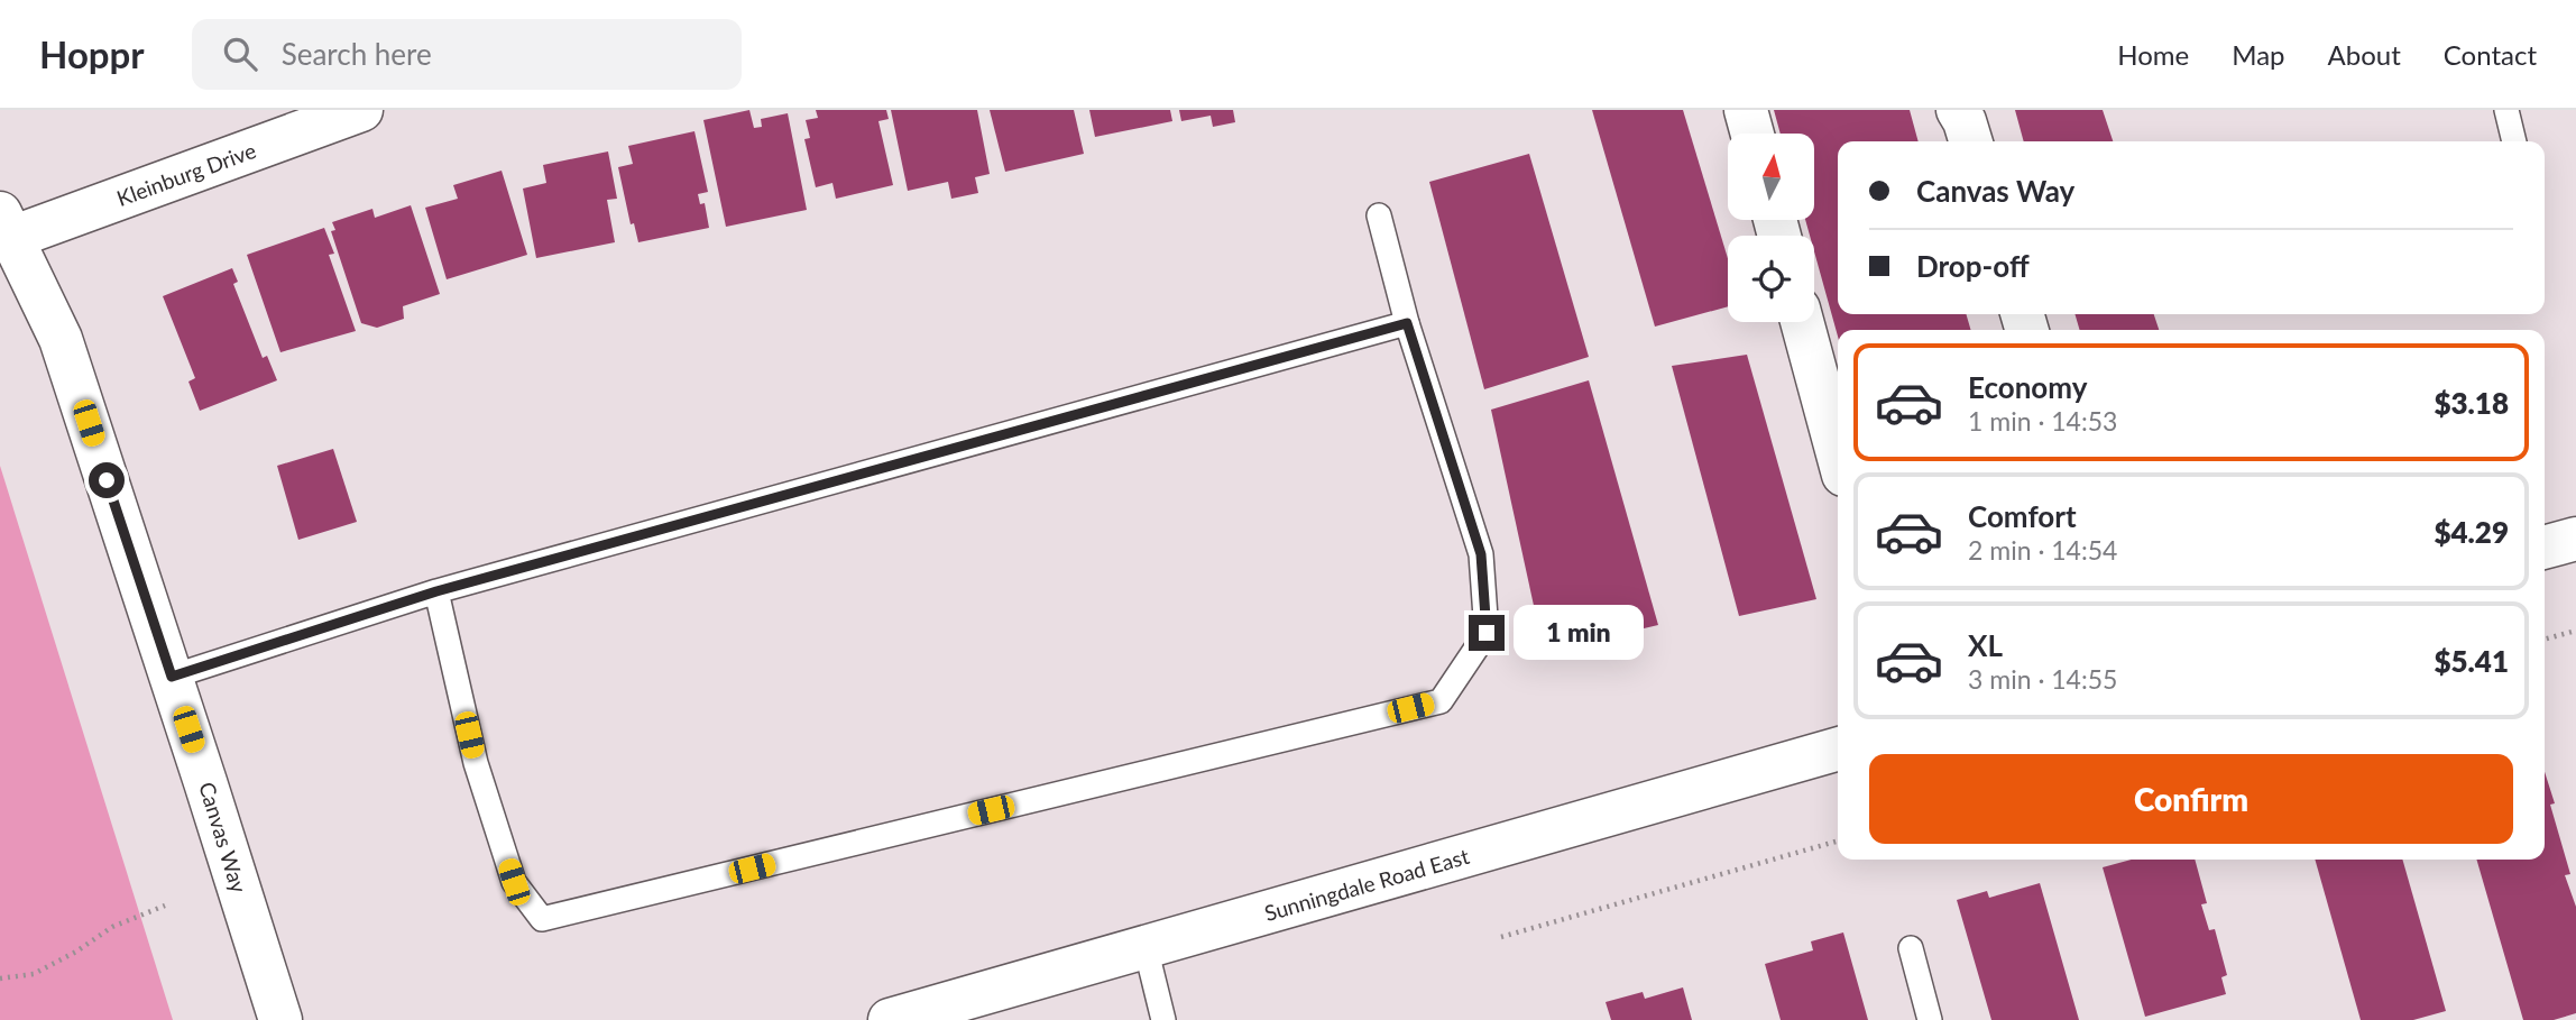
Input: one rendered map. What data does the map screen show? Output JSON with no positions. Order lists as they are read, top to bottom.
{
  "streets": {
    "street": ["Kleinburg Drive", "Canvas Way", "Sunningdale Road East"]
  },
  "crossings": [
    ["Kleinburg Drive", "Canvas Way"]
  ],
  "north": "top",
  "page": {
    "header": "Hoppr",
    "search": "Search here",
    "nav": [
      "Home",
      "Map",
      "About",
      "Contact"
    ],
    "banner": ["Canvas Way", "Drop-off"],
    "list": [
      {
        "name": "Economy",
        "note": "1 min · 14:53",
        "value": "$3.18"
      },
      {
        "name": "Comfort",
        "note": "2 min · 14:54",
        "value": "$4.29"
      },
      {
        "name": "XL",
        "note": "3 min · 14:55",
        "value": "$5.41"
      }
    ],
    "bubble": "1 min",
    "buttons": "Confirm"
  }
}
